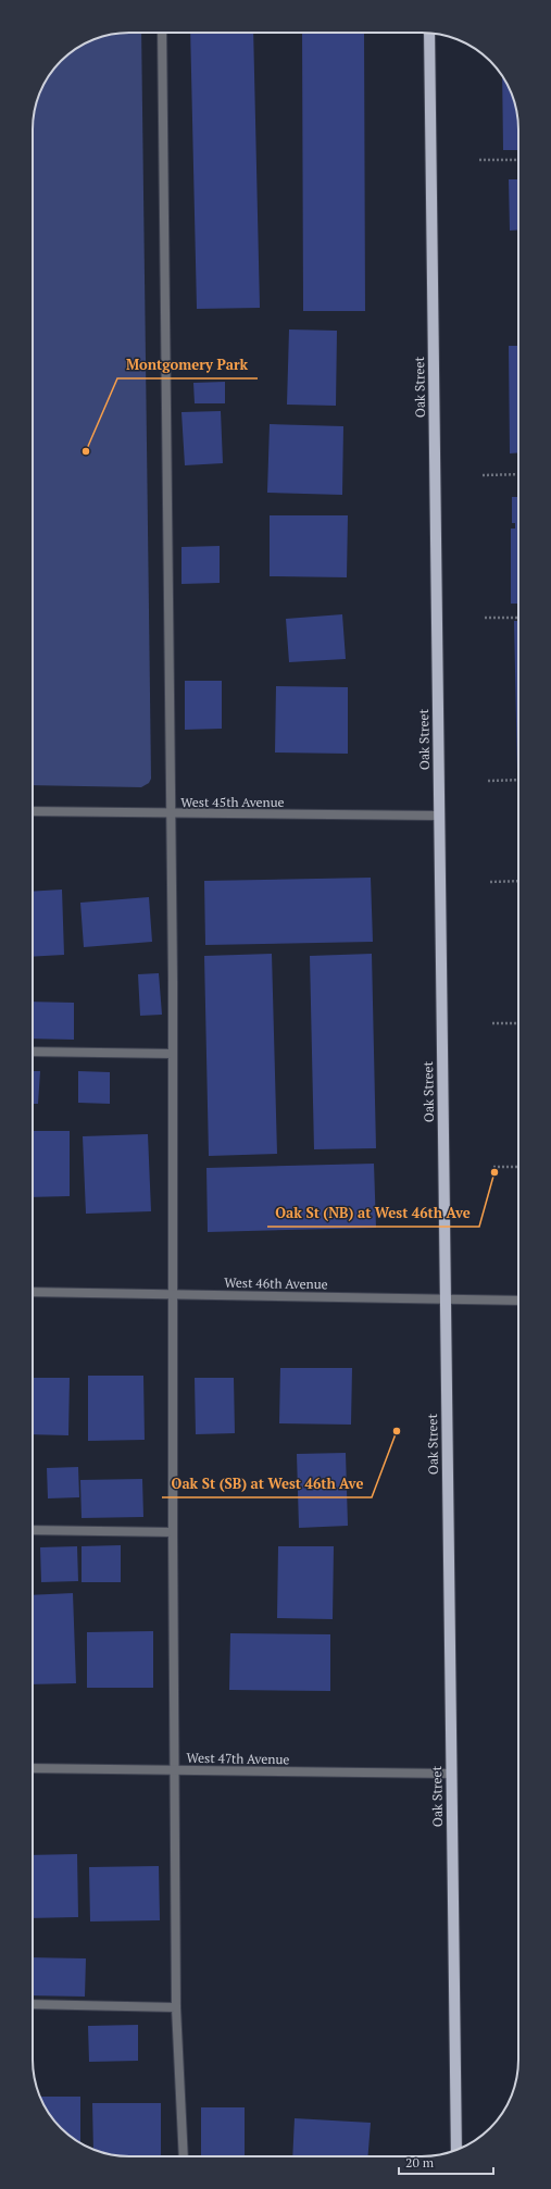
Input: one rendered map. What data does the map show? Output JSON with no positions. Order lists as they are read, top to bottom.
{
  "streets": {
    "main road": ["Oak Street"],
    "street": ["West 45th Avenue", "West 46th Avenue", "West 47th Avenue"]
  },
  "crossings": [
    ["Oak Street", "West 45th Avenue"],
    ["Oak Street", "West 46th Avenue"],
    ["Oak Street", "West 47th Avenue"]
  ],
  "places": ["Montgomery Park", "Oak St (NB) at West 46th Ave", "Oak St (SB) at West 46th Ave"],
  "scale_bar": "20 m"
}
